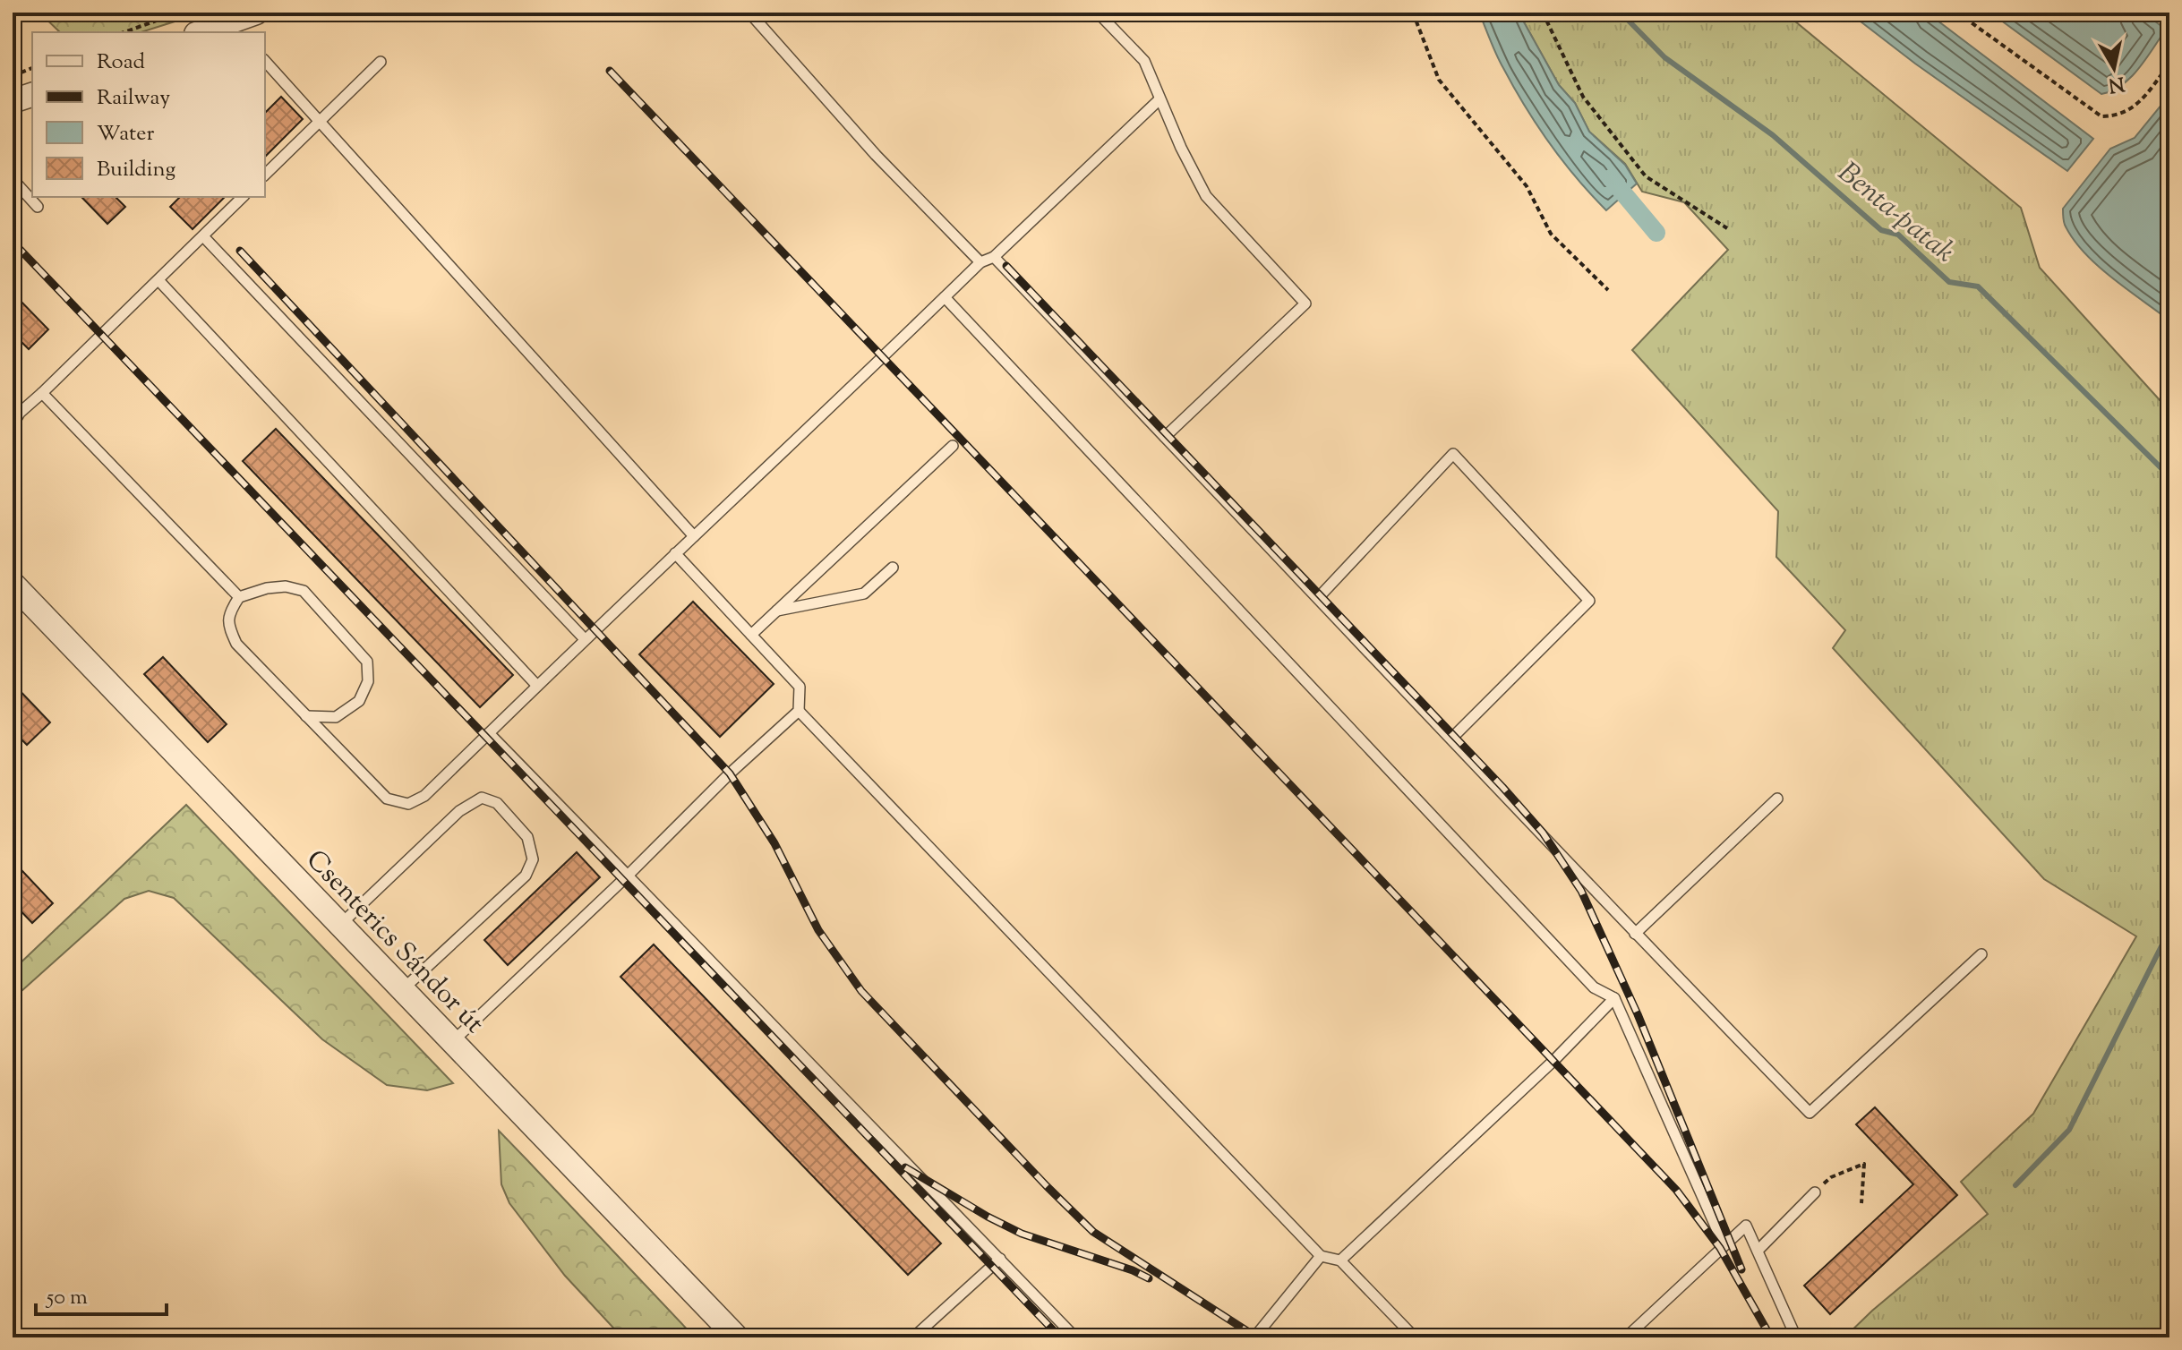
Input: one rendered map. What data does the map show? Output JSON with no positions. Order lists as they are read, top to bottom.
{
  "streets": {
    "street": ["Csenterics Sándor út"]
  },
  "water": ["Benta-patak"],
  "legend": [
    "Road",
    "Railway",
    "Water",
    "Building"
  ],
  "scale_bar": "50 m",
  "north": "bottom"
}
